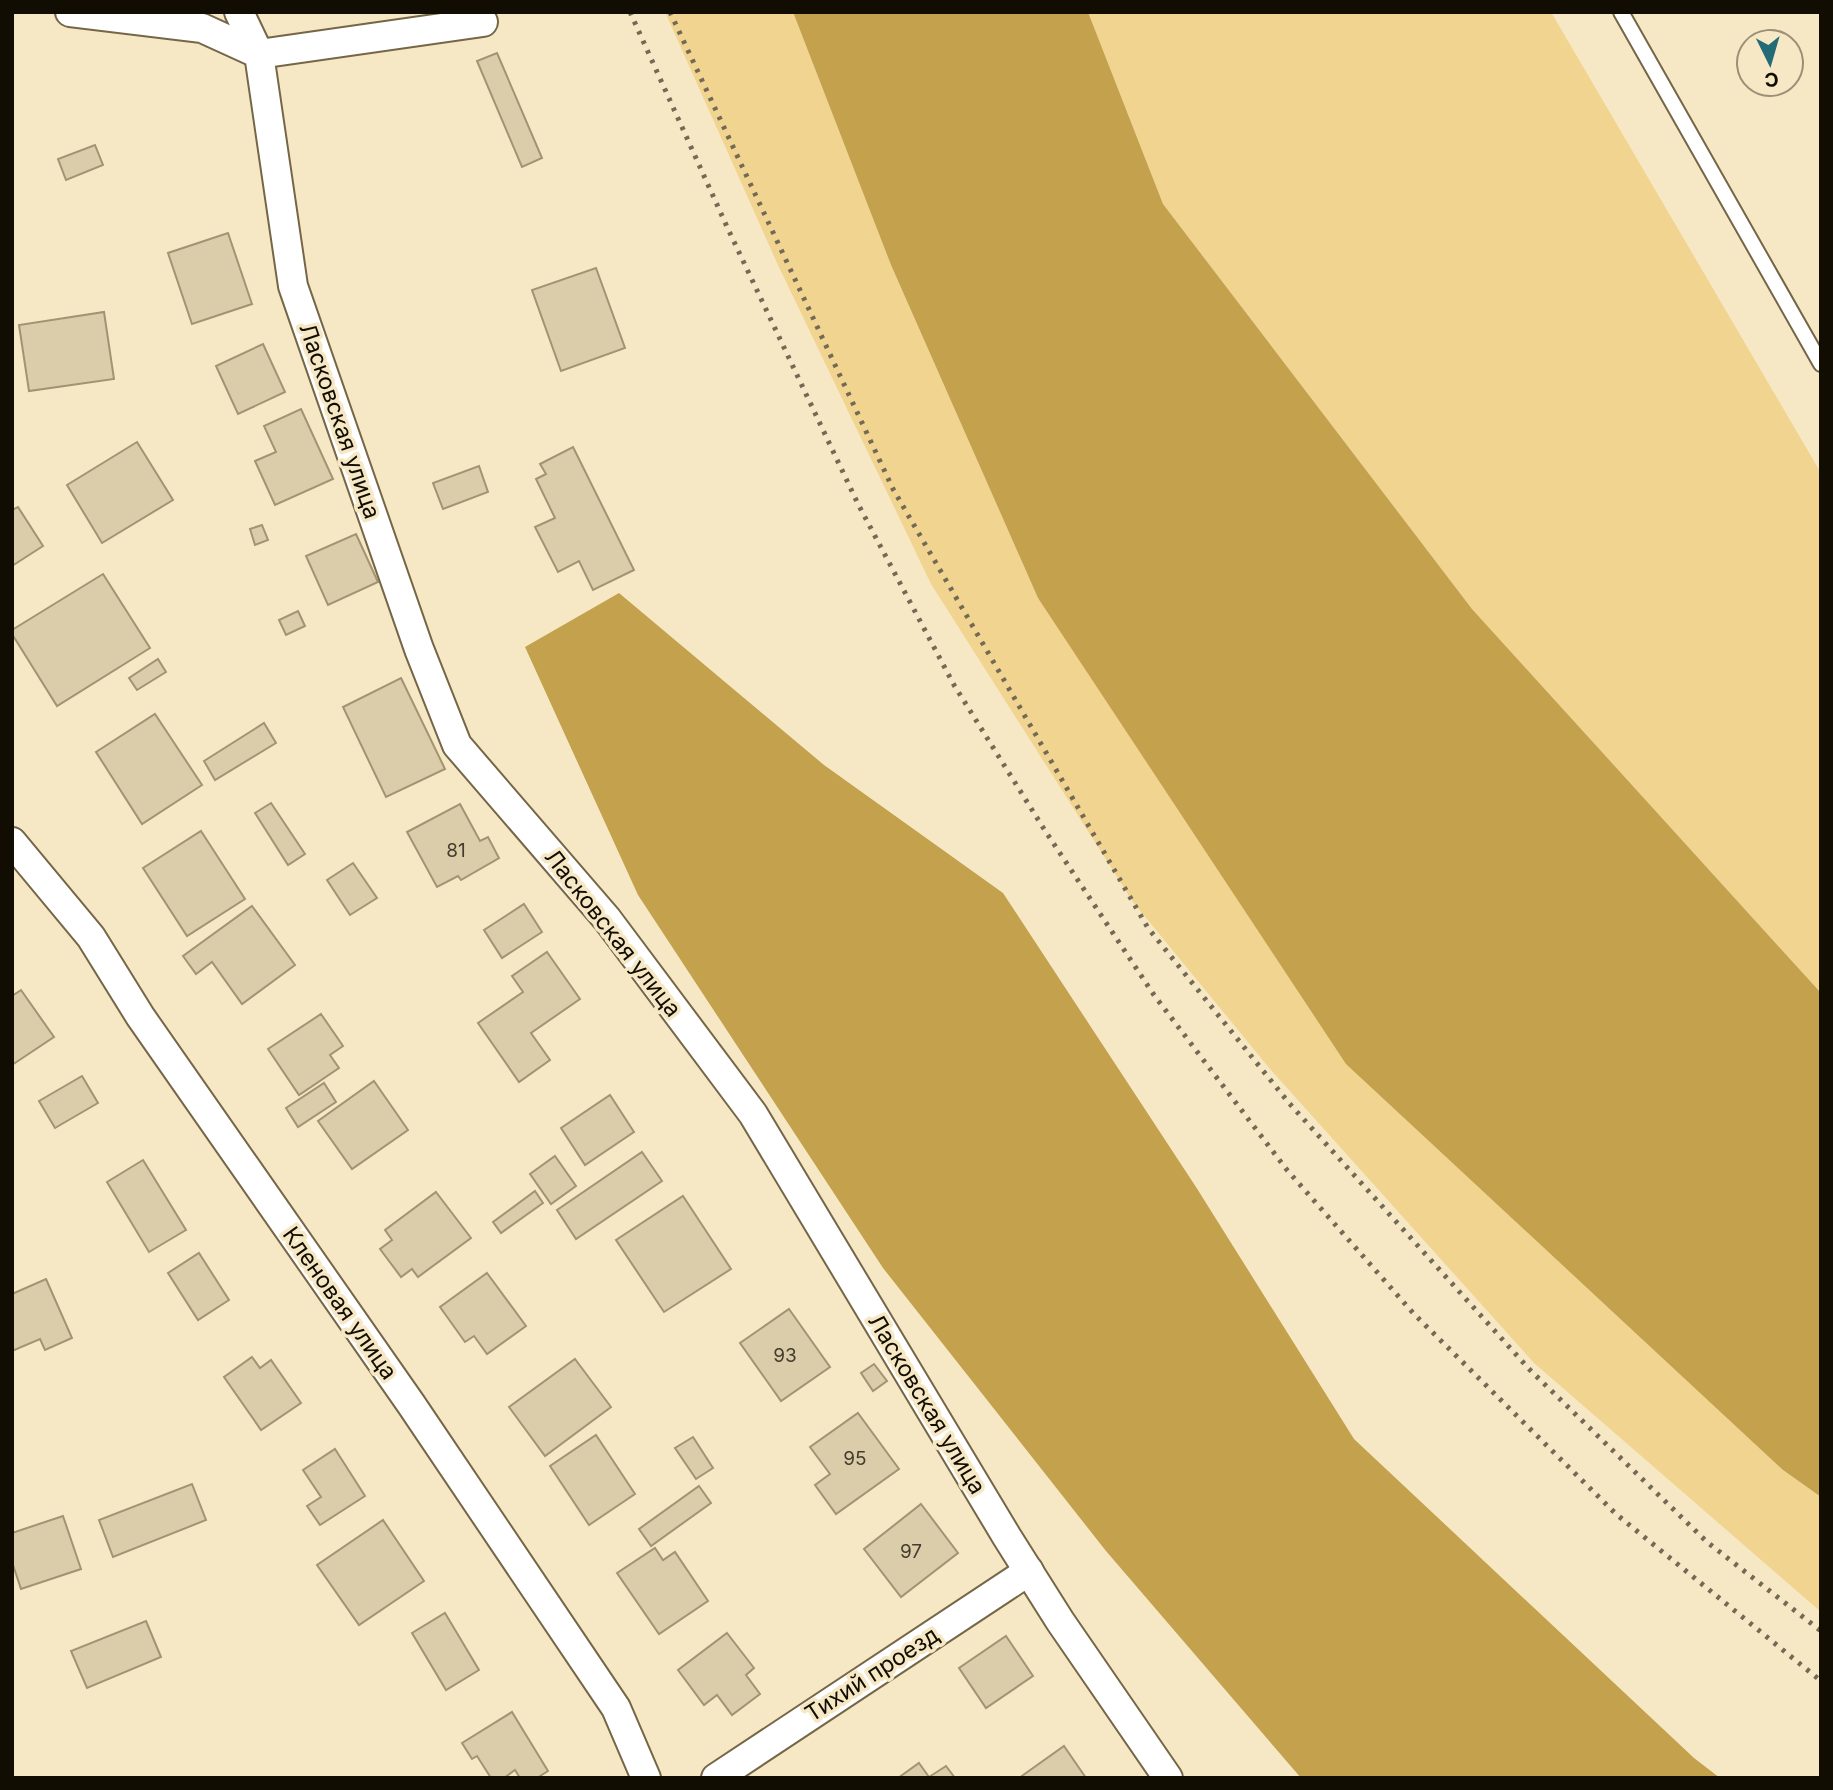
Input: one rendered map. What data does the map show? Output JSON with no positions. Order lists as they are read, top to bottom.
{
  "streets": {
    "street": ["Ласковская улица", "Кленовая улица", "Тихий проезд"]
  },
  "crossings": [
    ["Ласковская улица", "Тихий проезд"]
  ],
  "house_numbers": [
    "81",
    "93",
    "95",
    "97"
  ],
  "north": "bottom"
}
